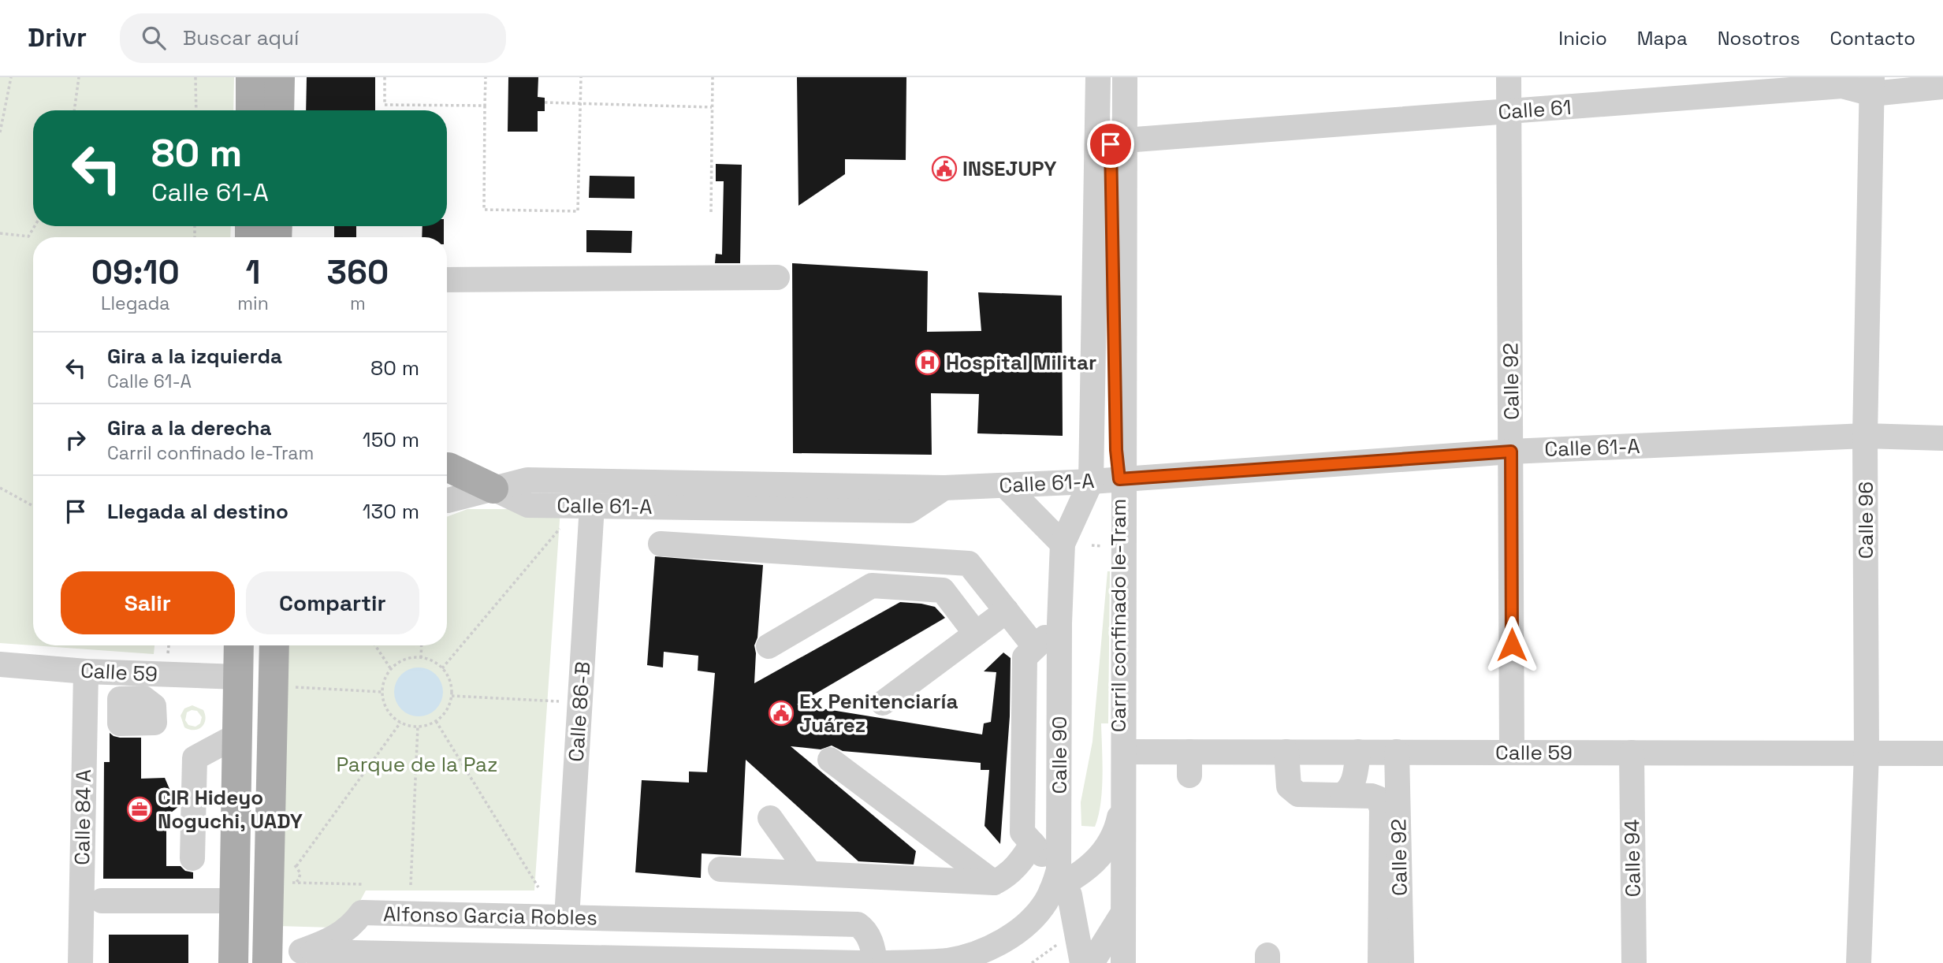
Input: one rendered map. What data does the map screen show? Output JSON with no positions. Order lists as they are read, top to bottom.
{
  "streets": {
    "street": [
      "Calle 61",
      "Calle 92",
      "Calle 61-A",
      "Calle 96",
      "Carril confinado Ie-Tram",
      "Calle 59",
      "Calle 86-B",
      "Calle 90",
      "Calle 84 A",
      "Calle 94",
      "Alfonso Garcia Robles"
    ]
  },
  "crossings": [
    ["Calle 61", "Calle 92"],
    ["Calle 61", "Calle 96"],
    ["Calle 92", "Calle 61-A"],
    ["Calle 92", "Calle 59"],
    ["Calle 61-A", "Calle 96"],
    ["Calle 61-A", "Carril confinado Ie-Tram"],
    ["Calle 61-A", "Calle 86-B"],
    ["Calle 61-A", "Calle 90"],
    ["Calle 96", "Calle 59"],
    ["Calle 59", "Calle 84 A"],
    ["Calle 59", "Calle 94"],
    ["Calle 86-B", "Alfonso Garcia Robles"]
  ],
  "parks": ["Parque de la Paz"],
  "places": {
    "public building": ["INSEJUPY", "Ex Penitenciaría Juárez"],
    "hospital": ["Hospital Militar"],
    "office": ["CIR Hideyo Noguchi, UADY"]
  },
  "page": {
    "header": "Drivr",
    "search": "Buscar aquí",
    "nav": [
      "Inicio",
      "Mapa",
      "Nosotros",
      "Contacto"
    ],
    "turn": ["80 m", "Calle 61-A"],
    "eta": [
      "09:10",
      "Llegada",
      "1",
      "min",
      "360",
      "m"
    ],
    "list": [
      {
        "name": "Gira a la izquierda",
        "note": "Calle 61-A",
        "value": "80 m"
      },
      {
        "name": "Gira a la derecha",
        "note": "Carril confinado Ie-Tram",
        "value": "150 m"
      },
      {
        "name": "Llegada al destino",
        "value": "130 m"
      }
    ],
    "buttons": ["Salir", "Compartir"]
  }
}
